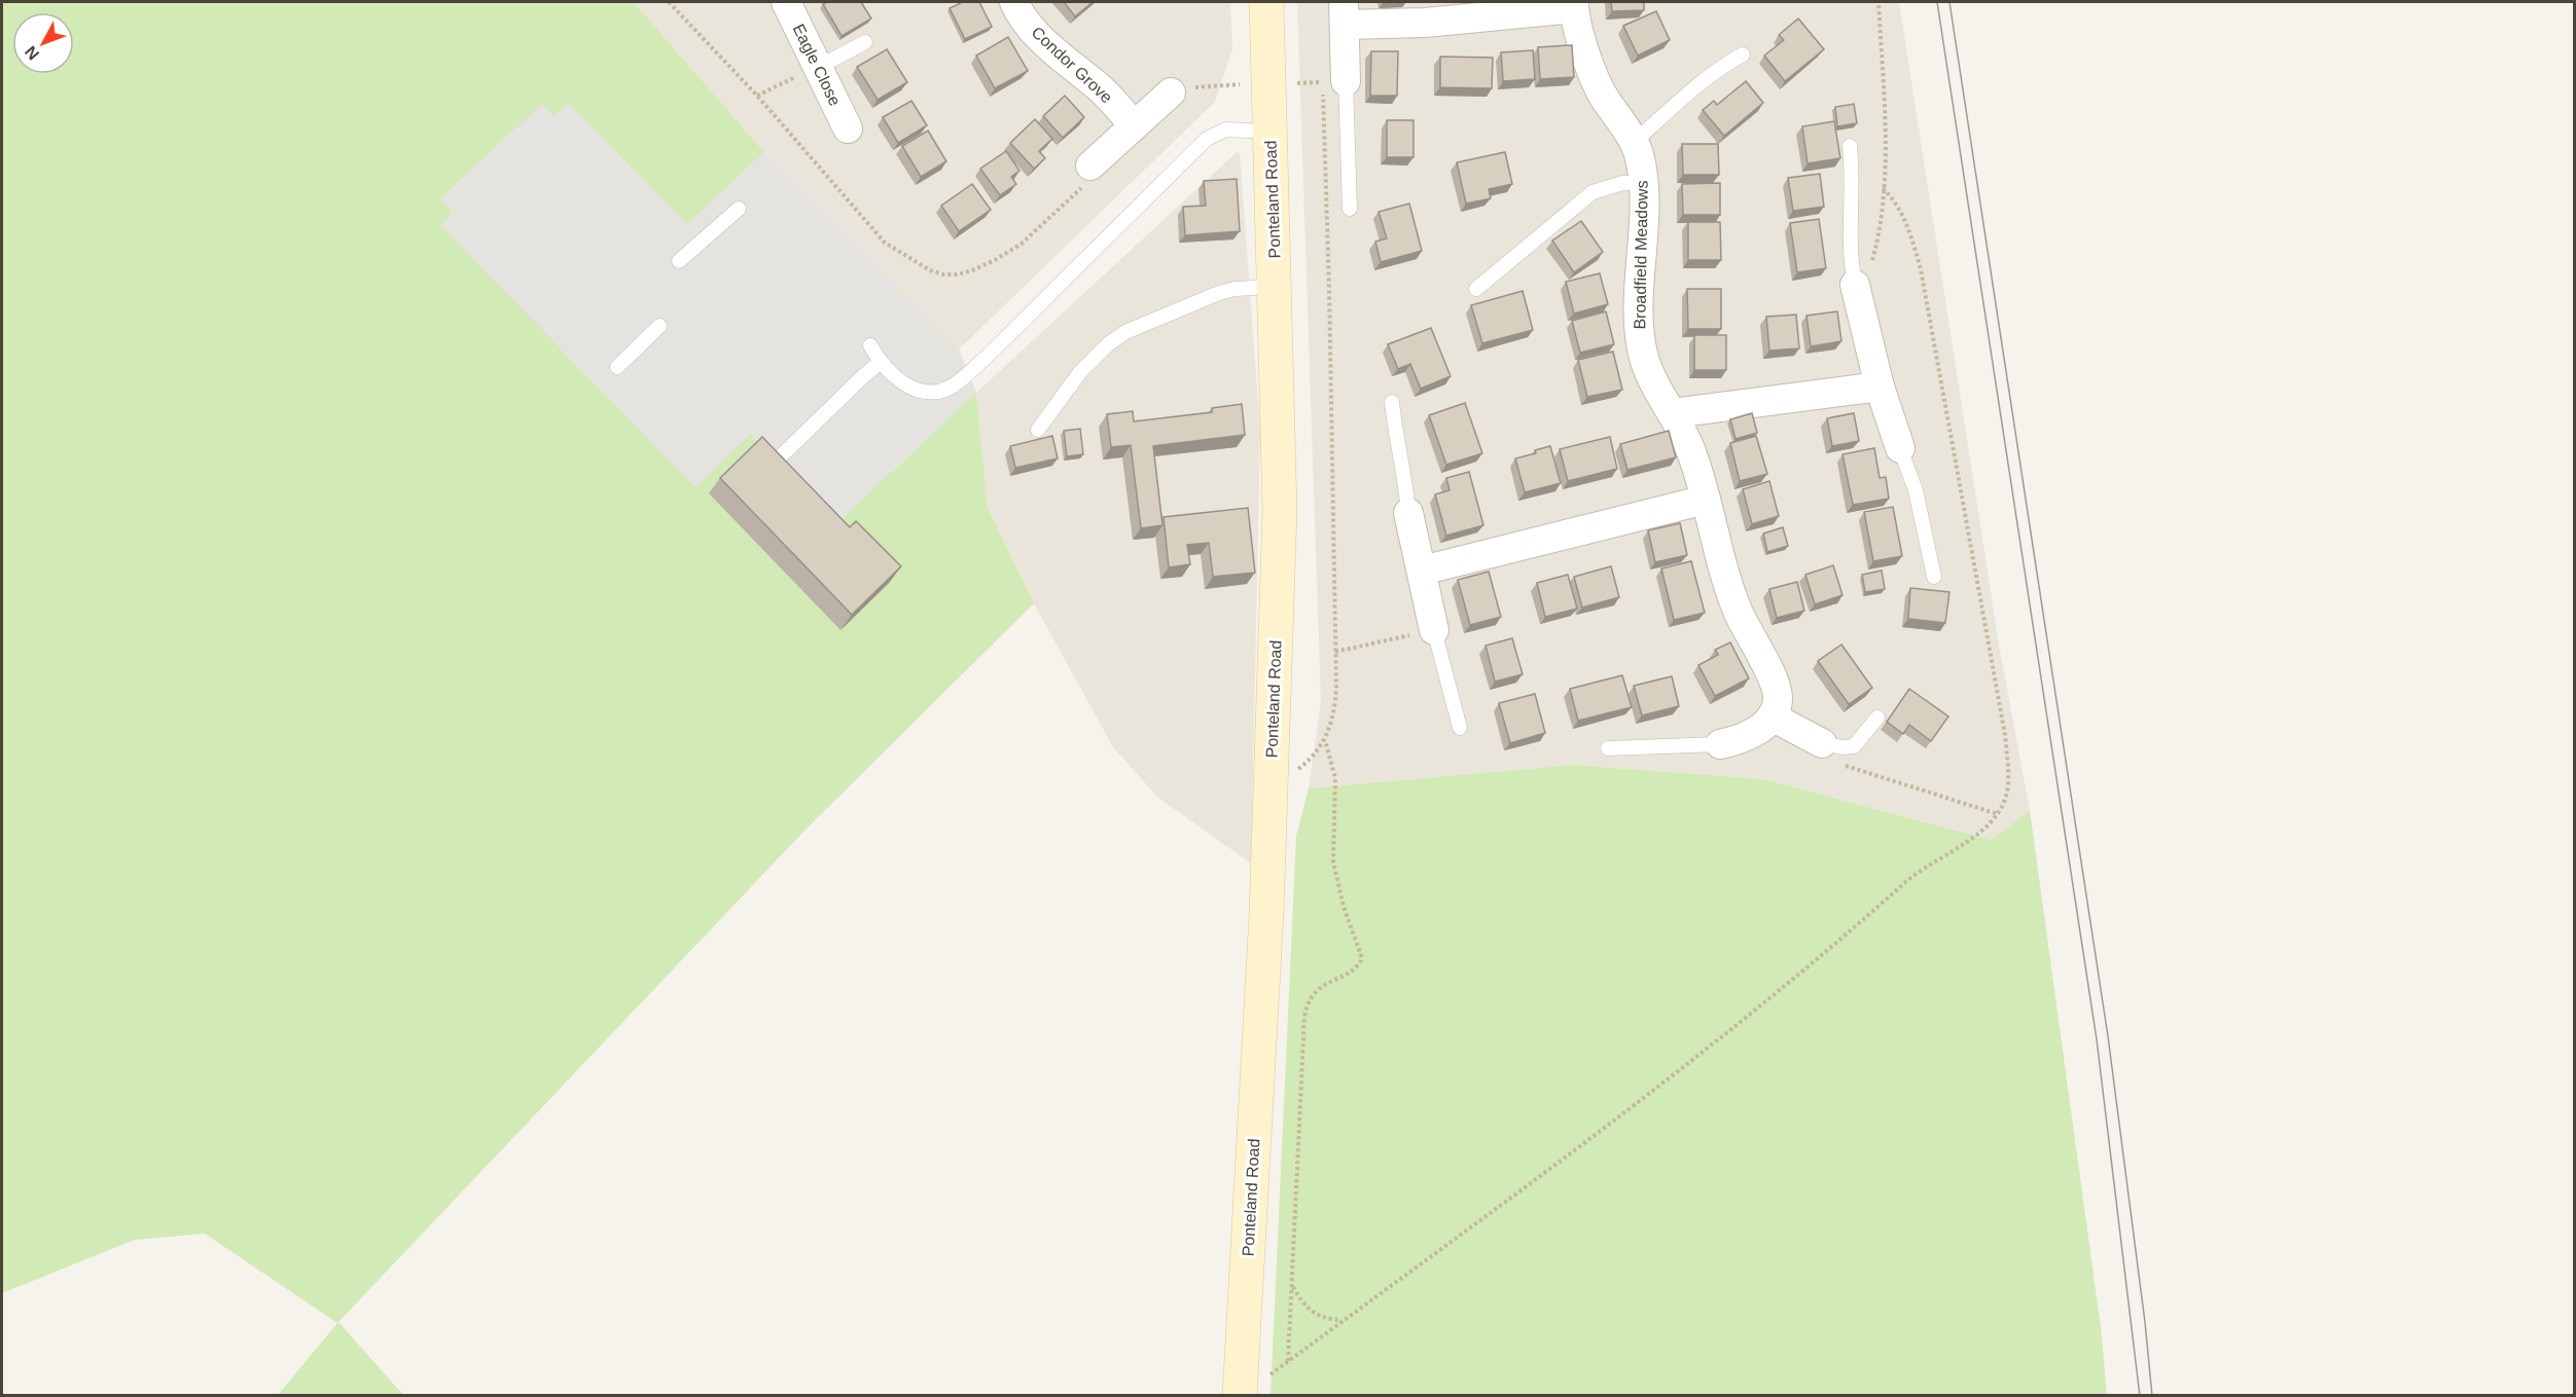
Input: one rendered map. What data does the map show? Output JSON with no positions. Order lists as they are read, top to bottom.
{
  "streets": {
    "main road": ["Ponteland Road"],
    "street": ["Eagle Close", "Condor Grove", "Broadfield Meadows"]
  },
  "north": "bottom left"
}
